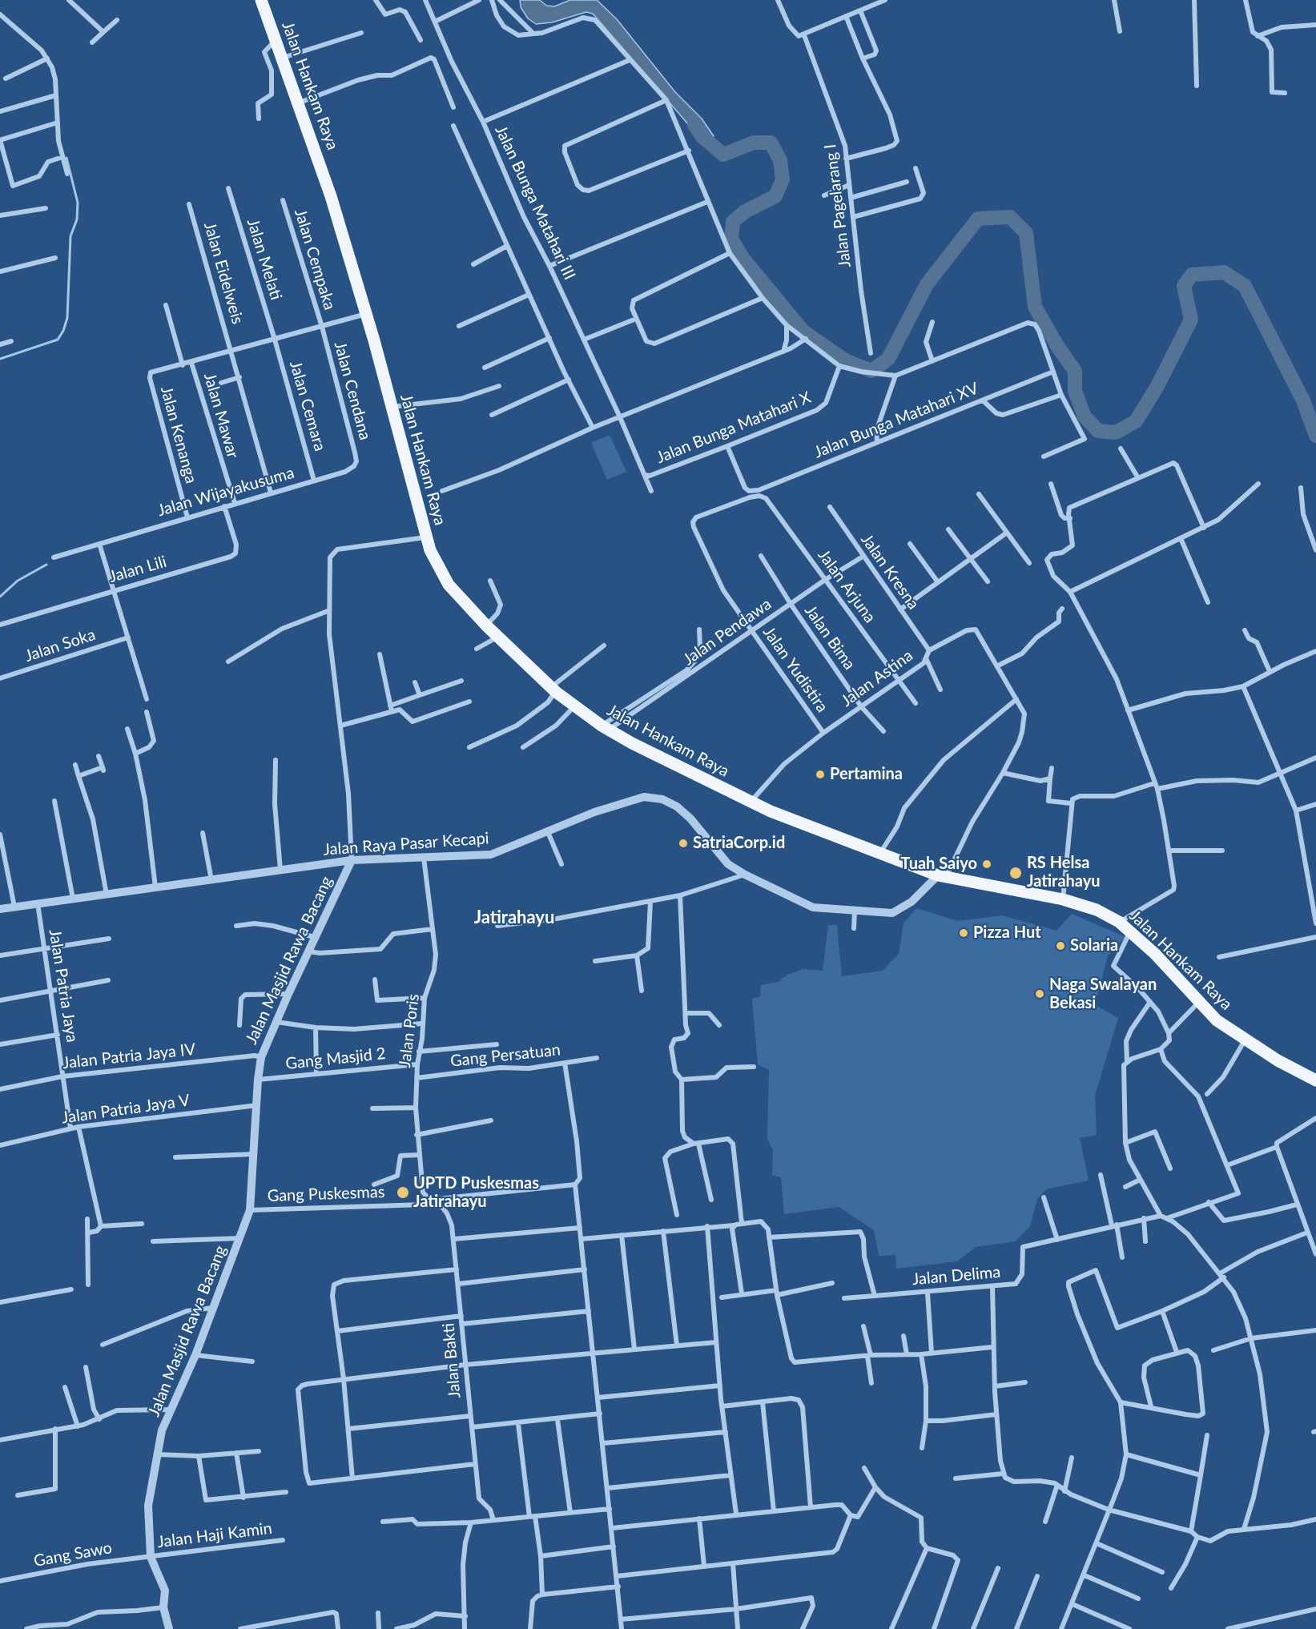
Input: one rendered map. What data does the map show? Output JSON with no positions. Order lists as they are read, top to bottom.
{
  "streets": {
    "main road": ["Jalan Hankam Raya"],
    "street": [
      "Jalan Bunga Matahari III",
      "Jalan Pagelarang I",
      "Jalan Melati",
      "Jalan Cempaka",
      "Jalan Eidelweis",
      "Jalan Cendana",
      "Jalan Cemara",
      "Jalan Mawar",
      "Jalan Bunga Matahari XV",
      "Jalan Bunga Matahari X",
      "Jalan Kenanga",
      "Jalan Wijayakusuma",
      "Jalan Lili",
      "Jalan Kresna",
      "Jalan Arjuna",
      "Jalan Pendawa",
      "Jalan Bima",
      "Jalan Soka",
      "Jalan Yudistira",
      "Jalan Astina",
      "Jalan Raya Pasar Kecapi",
      "Jalan Masjid Rawa Bacang",
      "Jalan Patria Jaya",
      "Jalan Poris",
      "Gang Persatuan",
      "Jalan Patria Jaya IV",
      "Gang Masjid 2",
      "Jalan Patria Jaya V",
      "Gang Puskesmas",
      "Jalan Delima",
      "Jalan Bakti",
      "Jalan Haji Kamin",
      "Gang Sawo"
    ]
  },
  "crossings": [
    ["Jalan Hankam Raya", "Jalan Kenanga"],
    ["Jalan Hankam Raya", "Jalan Pendawa"],
    ["Jalan Hankam Raya", "Jalan Astina"],
    ["Jalan Hankam Raya", "Jalan Raya Pasar Kecapi"],
    ["Jalan Hankam Raya", "Jalan Masjid Rawa Bacang"],
    ["Jalan Bunga Matahari III", "Jalan Bunga Matahari X"],
    ["Jalan Melati", "Jalan Cemara"],
    ["Jalan Melati", "Jalan Kenanga"],
    ["Jalan Cempaka", "Jalan Cendana"],
    ["Jalan Cempaka", "Jalan Kenanga"],
    ["Jalan Eidelweis", "Jalan Kenanga"],
    ["Jalan Eidelweis", "Jalan Wijayakusuma"],
    ["Jalan Cendana", "Jalan Kenanga"],
    ["Jalan Cendana", "Jalan Wijayakusuma"],
    ["Jalan Cemara", "Jalan Kenanga"],
    ["Jalan Cemara", "Jalan Wijayakusuma"],
    ["Jalan Mawar", "Jalan Kenanga"],
    ["Jalan Mawar", "Jalan Wijayakusuma"],
    ["Jalan Bunga Matahari XV", "Jalan Bunga Matahari X"],
    ["Jalan Kenanga", "Jalan Wijayakusuma"],
    ["Jalan Wijayakusuma", "Jalan Lili"],
    ["Jalan Kresna", "Jalan Pendawa"],
    ["Jalan Kresna", "Jalan Astina"],
    ["Jalan Arjuna", "Jalan Pendawa"],
    ["Jalan Arjuna", "Jalan Yudistira"],
    ["Jalan Arjuna", "Jalan Astina"],
    ["Jalan Pendawa", "Jalan Bima"],
    ["Jalan Pendawa", "Jalan Yudistira"],
    ["Jalan Bima", "Jalan Astina"],
    ["Jalan Yudistira", "Jalan Astina"],
    ["Jalan Raya Pasar Kecapi", "Jalan Masjid Rawa Bacang"],
    ["Jalan Raya Pasar Kecapi", "Jalan Patria Jaya"],
    ["Jalan Raya Pasar Kecapi", "Jalan Poris"],
    ["Jalan Masjid Rawa Bacang", "Jalan Patria Jaya IV"],
    ["Jalan Masjid Rawa Bacang", "Gang Masjid 2"],
    ["Jalan Masjid Rawa Bacang", "Jalan Patria Jaya V"],
    ["Jalan Masjid Rawa Bacang", "Gang Puskesmas"],
    ["Jalan Masjid Rawa Bacang", "Jalan Haji Kamin"],
    ["Jalan Masjid Rawa Bacang", "Gang Sawo"],
    ["Jalan Patria Jaya", "Jalan Patria Jaya IV"],
    ["Jalan Patria Jaya", "Jalan Patria Jaya V"],
    ["Jalan Poris", "Gang Persatuan"],
    ["Jalan Poris", "Gang Masjid 2"],
    ["Jalan Poris", "Gang Puskesmas"],
    ["Jalan Poris", "Jalan Bakti"],
    ["Gang Puskesmas", "Jalan Bakti"],
    ["Jalan Haji Kamin", "Gang Sawo"]
  ],
  "districts": ["Jatirahayu"],
  "places": [
    "Pertamina",
    "SatriaCorp.id",
    "Tuah Saiyo",
    "RS Helsa Jatirahayu",
    "Pizza Hut",
    "Solaria",
    "Naga Swalayan Bekasi",
    "UPTD Puskesmas Jatirahayu"
  ]
}
